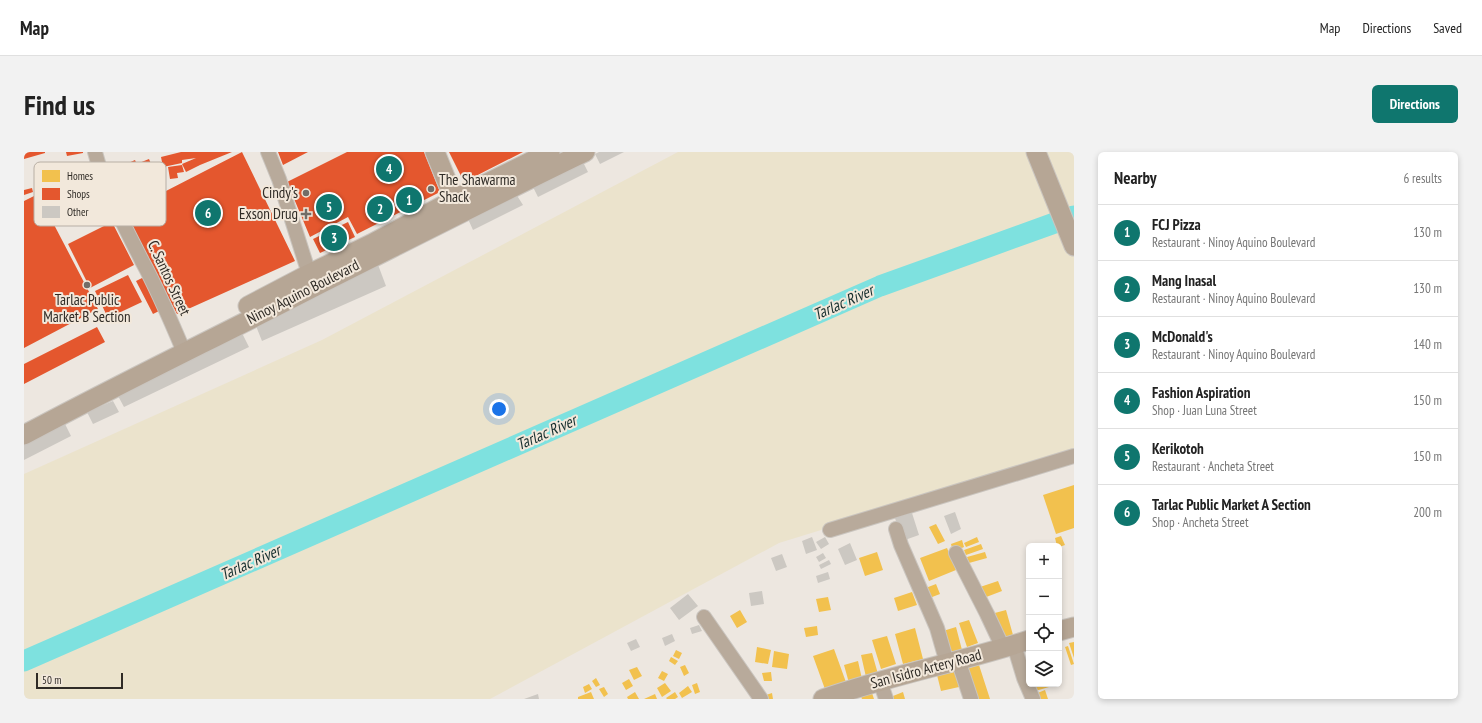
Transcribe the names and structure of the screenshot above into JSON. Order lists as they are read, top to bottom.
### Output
{
  "streets": {
    "main road": ["Ninoy Aquino Boulevard", "San Isidro Artery Road"],
    "street": ["C. Santos Street"]
  },
  "crossings": [
    ["C. Santos Street", "Ninoy Aquino Boulevard"]
  ],
  "water": ["Tarlac River"],
  "places": {
    "other": ["The Shawarma Shack", "Cindy's", "Tarlac Public Market B Section"],
    "health": ["Exson Drug"]
  },
  "legend": ["Homes", "Shops", "Other"],
  "scale_bar": "50 m",
  "page": {
    "header": "Map",
    "nav": ["Map", "Directions", "Saved"],
    "buttons": "Directions",
    "title": "Find us",
    "heading": ["Nearby", "6 results"],
    "pins": [
      "4",
      "1",
      "5",
      "2",
      "6",
      "3"
    ],
    "list": [
      {
        "mark": "1",
        "name": "FCJ Pizza",
        "note": "Restaurant · Ninoy Aquino Boulevard",
        "value": "130 m"
      },
      {
        "mark": "2",
        "name": "Mang Inasal",
        "note": "Restaurant · Ninoy Aquino Boulevard",
        "value": "130 m"
      },
      {
        "mark": "3",
        "name": "McDonald's",
        "note": "Restaurant · Ninoy Aquino Boulevard",
        "value": "140 m"
      },
      {
        "mark": "4",
        "name": "Fashion Aspiration",
        "note": "Shop · Juan Luna Street",
        "value": "150 m"
      },
      {
        "mark": "5",
        "name": "Kerikotoh",
        "note": "Restaurant · Ancheta Street",
        "value": "150 m"
      },
      {
        "mark": "6",
        "name": "Tarlac Public Market A Section",
        "note": "Shop · Ancheta Street",
        "value": "200 m"
      }
    ],
    "map_buttons": ["+", "−"],
    "scale": "50 m"
  }
}
